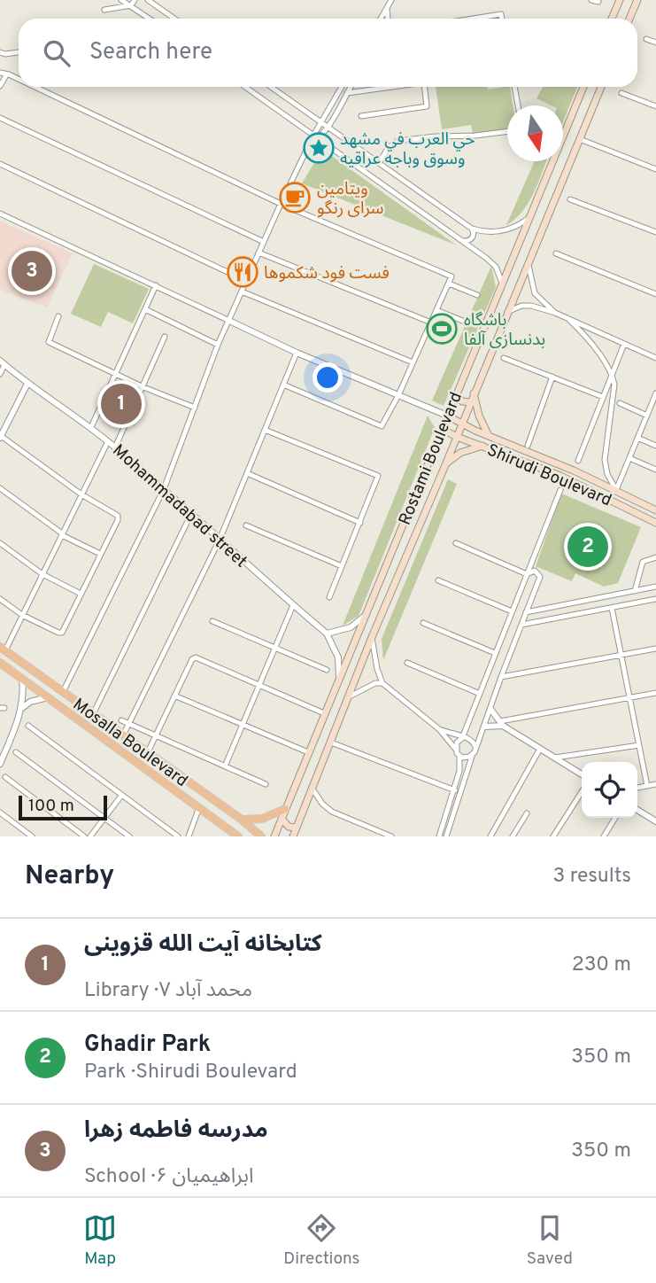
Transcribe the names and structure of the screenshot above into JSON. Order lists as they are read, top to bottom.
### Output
{
  "streets": {
    "main road": ["Rostami Boulevard", "Shirudi Boulevard", "Mosalla Boulevard"],
    "street": ["Mohammadabad street"]
  },
  "crossings": [
    ["Rostami Boulevard", "Shirudi Boulevard"]
  ],
  "places": {
    "place": ["حي العرب في مشهد وسوق وباجه عراقيه"],
    "cafe": ["ویتامین سرای رنگو"],
    "restaurant": ["فست فود شکموها"],
    "sports": ["باشگاه بدنسازی آلفا"]
  },
  "scale_bar": "100 m",
  "north": "bottom",
  "page": {
    "search": "Search here",
    "pins": ["3", "1", "2"],
    "scale": "100 m",
    "heading": ["Nearby", "3 results"],
    "list": [
      {
        "mark": "1",
        "name": "کتابخانه آیت الله قزوینی",
        "note": "Library · محمد آباد ۷",
        "value": "230 m"
      },
      {
        "mark": "2",
        "name": "Ghadir Park",
        "note": "Park · Shirudi Boulevard",
        "value": "350 m"
      },
      {
        "mark": "3",
        "name": "مدرسه فاطمه زهرا",
        "note": "School · ابراهیمیان ۶",
        "value": "350 m"
      }
    ],
    "nav": ["Map", "Directions", "Saved"]
  }
}
